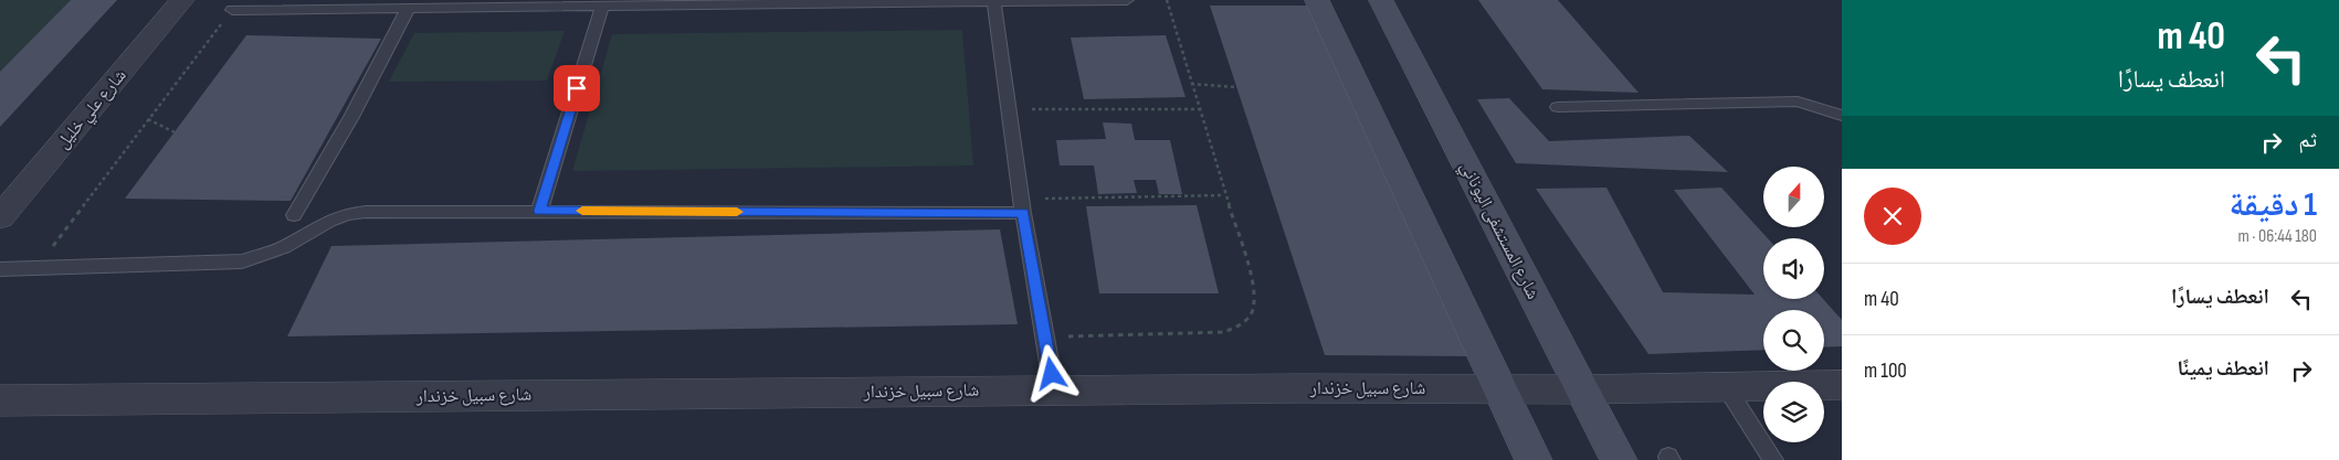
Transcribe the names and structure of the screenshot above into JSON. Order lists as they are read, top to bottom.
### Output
{
  "streets": {
    "street": ["شارع علي خليل", "شارع المستشفى اليوناني", "شارع سبيل خزندار"]
  },
  "crossings": [
    ["شارع المستشفى اليوناني", "شارع سبيل خزندار"]
  ],
  "north": "top",
  "page": {
    "turn": ["40 m", "انعطف يسارًا"],
    "then": "ثم",
    "heading": ["1 دقيقة", "180 m · 06:44"],
    "list": [
      {
        "name": "انعطف يسارًا",
        "value": "40 m"
      },
      {
        "name": "انعطف يمينًا",
        "value": "100 m"
      }
    ]
  }
}
